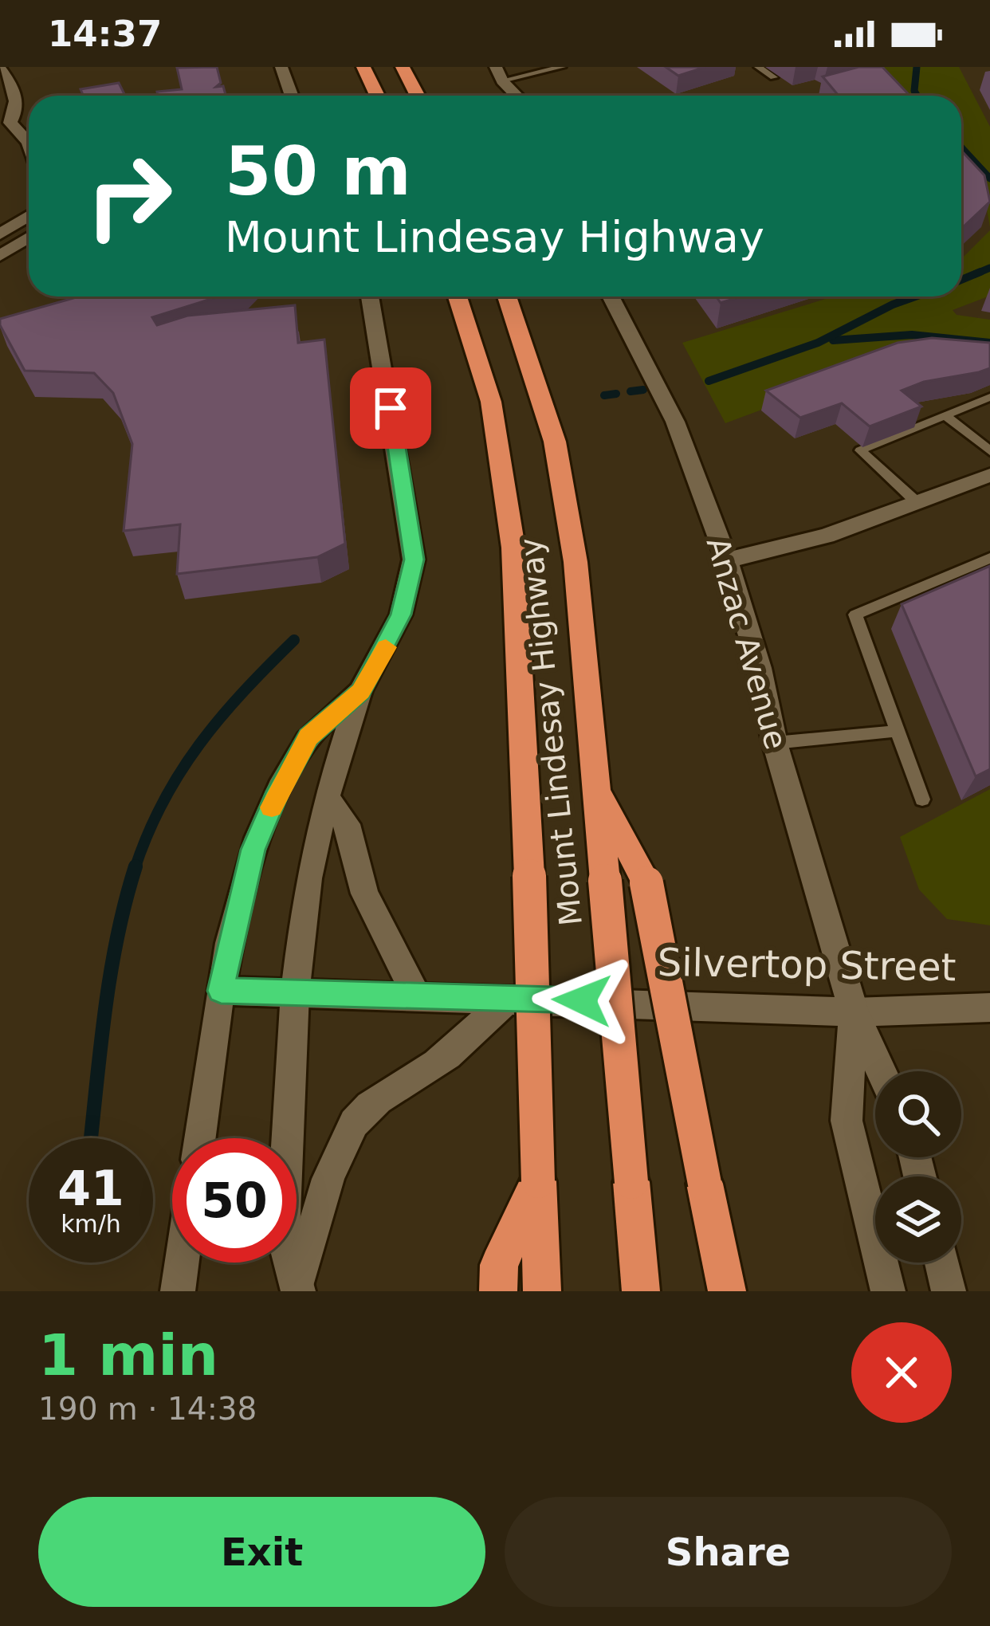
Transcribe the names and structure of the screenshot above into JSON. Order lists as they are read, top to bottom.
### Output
{
  "streets": {
    "highway": ["Mount Lindesay Highway"],
    "main road": ["Anzac Avenue", "Silvertop Street"]
  },
  "crossings": [
    ["Anzac Avenue", "Silvertop Street"]
  ],
  "page": {
    "status": "14:37",
    "turn": ["50 m", "Mount Lindesay Highway"],
    "speed": "41 km/h",
    "limit": "50",
    "heading": ["1 min", "190 m · 14:38"],
    "buttons": ["Exit", "Share"]
  }
}
